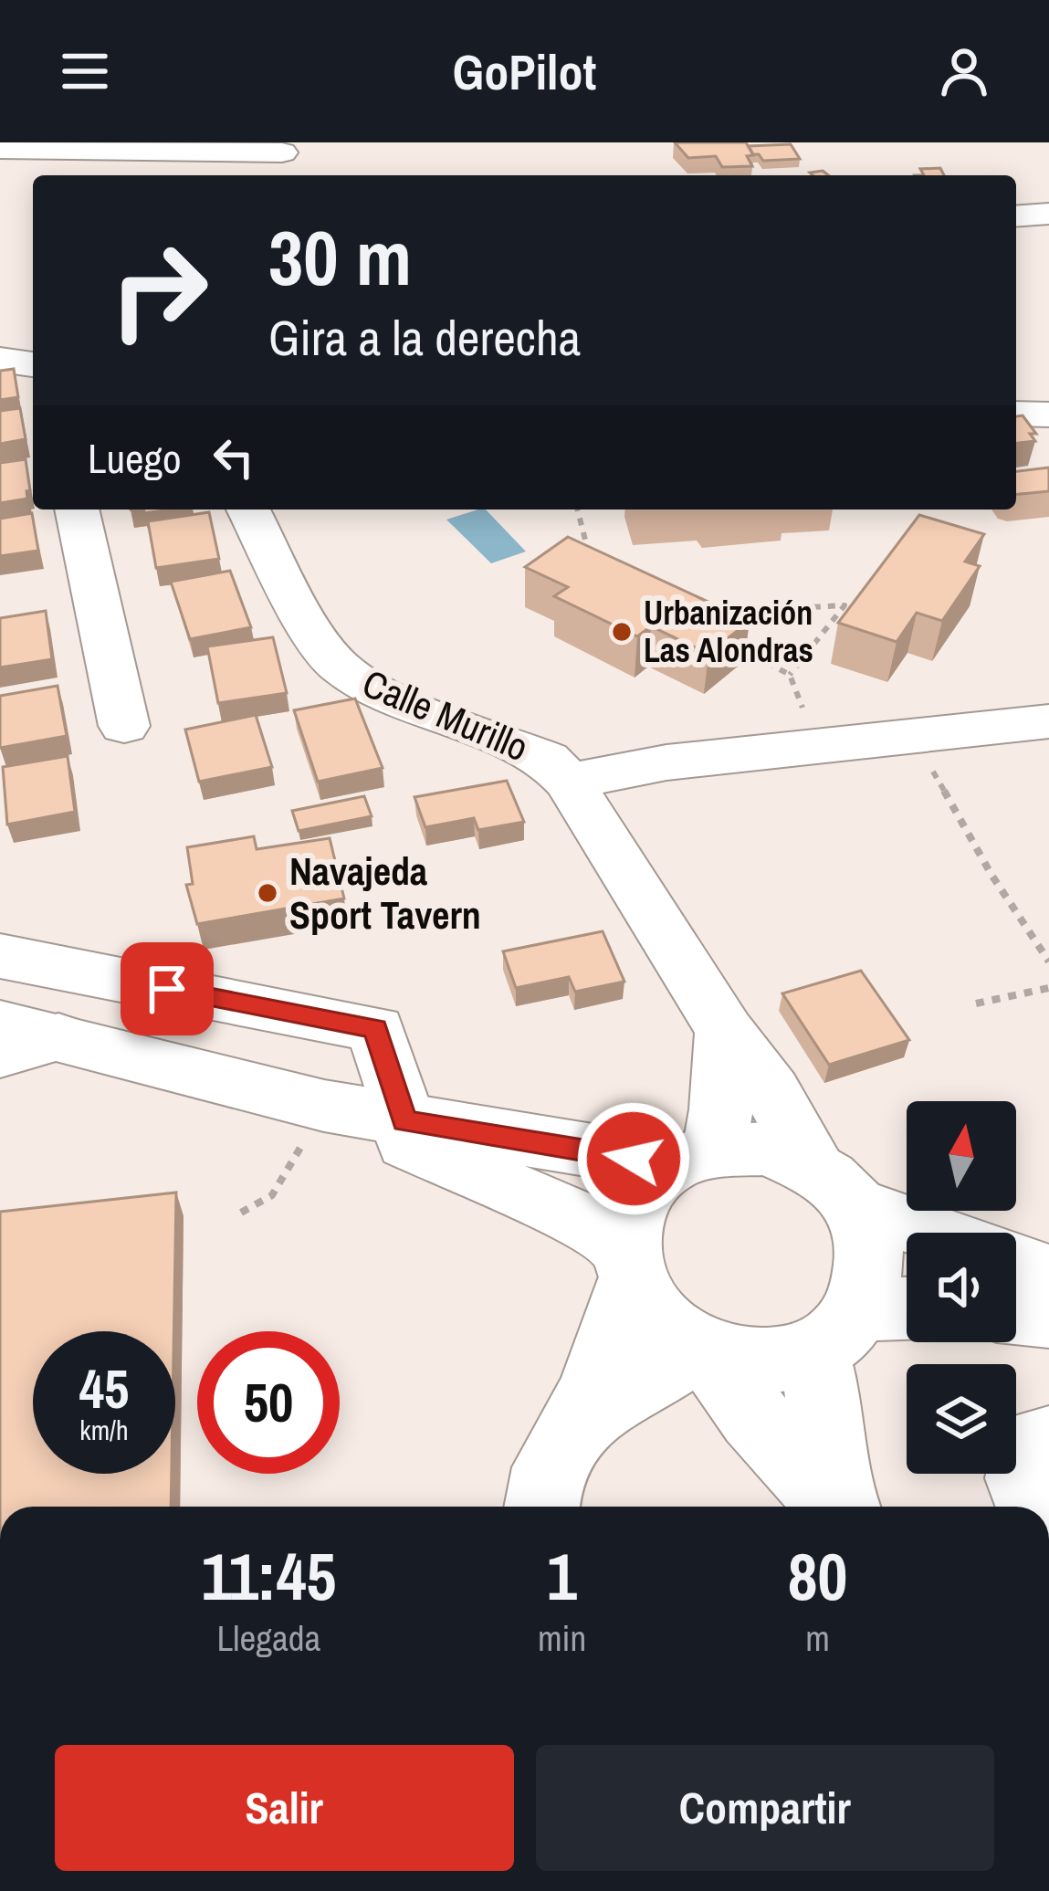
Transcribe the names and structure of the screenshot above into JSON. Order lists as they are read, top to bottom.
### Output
{
  "streets": {
    "street": ["Calle Murillo"]
  },
  "places": ["Urbanización Las Alondras", "Navajeda Sport Tavern"],
  "north": "top",
  "page": {
    "header": "GoPilot",
    "turn": ["30 m", "Gira a la derecha"],
    "then": "Luego",
    "speed": "45 km/h",
    "limit": "50",
    "eta": [
      "11:45",
      "Llegada",
      "1",
      "min",
      "80",
      "m"
    ],
    "buttons": ["Salir", "Compartir"]
  }
}
